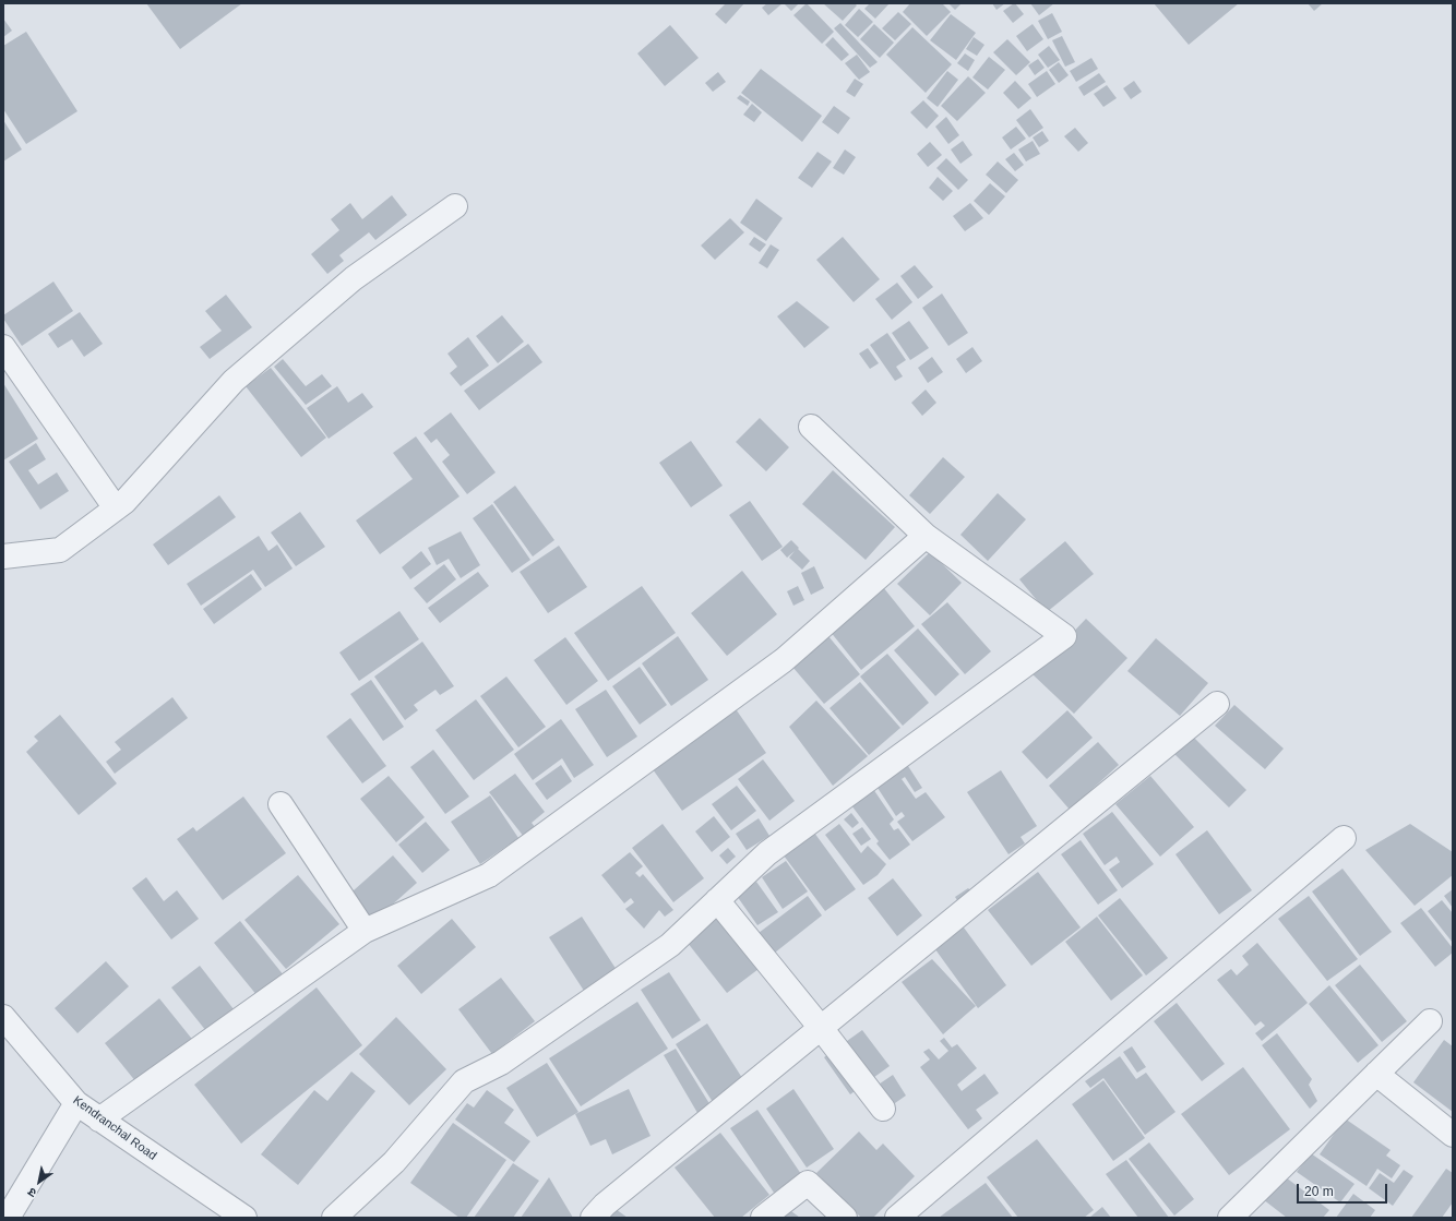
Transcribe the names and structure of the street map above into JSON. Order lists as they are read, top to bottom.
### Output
{
  "streets": {
    "street": ["Kendranchal Road"]
  },
  "scale_bar": "20 m",
  "north": "bottom left"
}
